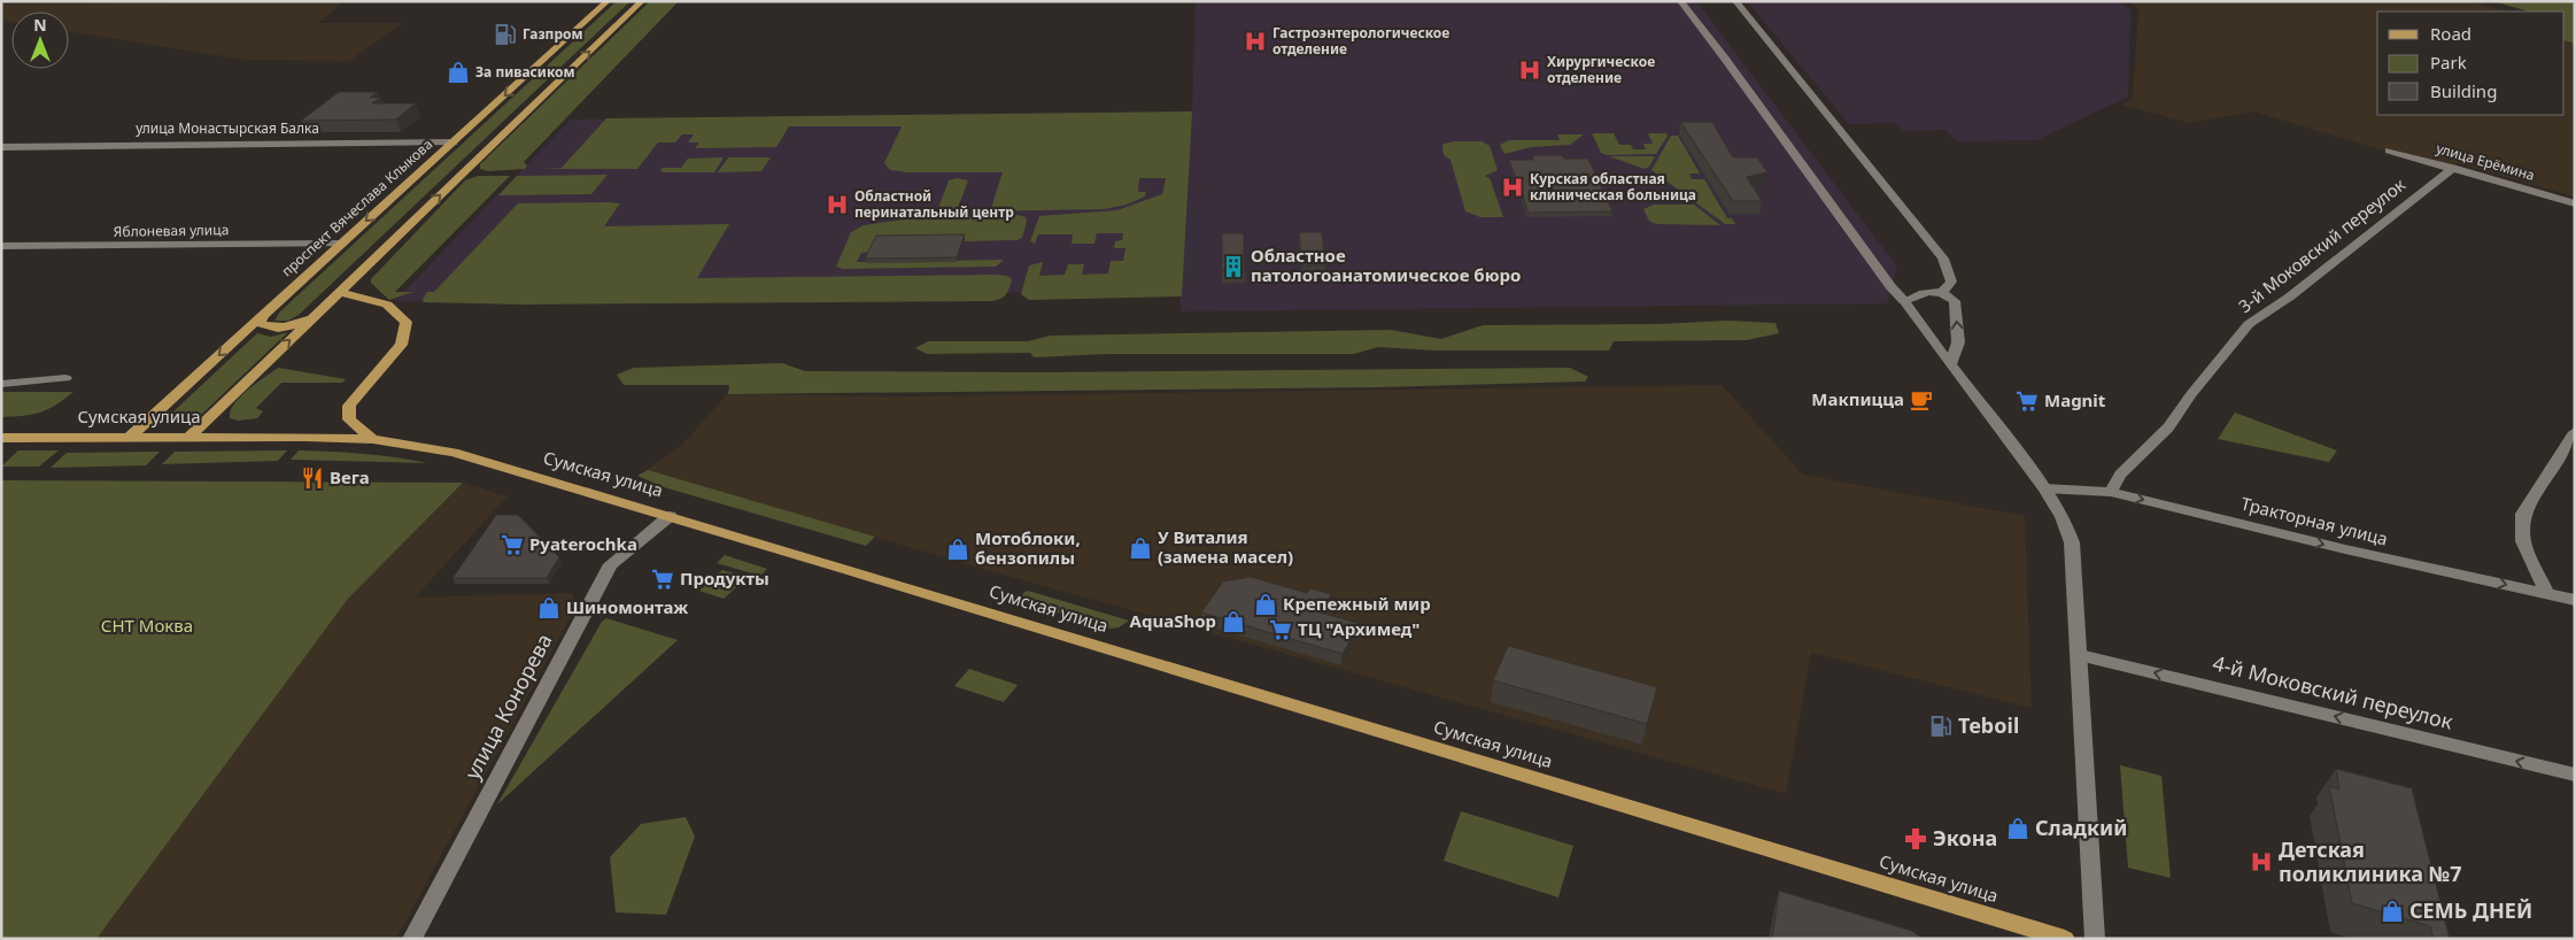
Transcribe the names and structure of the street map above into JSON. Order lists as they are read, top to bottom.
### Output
{
  "streets": {
    "main road": ["проспект Вячеслава Клыкова", "Сумская улица"],
    "street": [
      "улица Монастырская Балка",
      "улица Ерёмина",
      "Яблоневая улица",
      "3-й Моковский переулок",
      "Тракторная улица",
      "4-й Моковский переулок",
      "улица Конорева"
    ]
  },
  "crossings": [
    ["улица Монастырская Балка", "проспект Вячеслава Клыкова"],
    ["улица Ерёмина", "3-й Моковский переулок"],
    ["проспект Вячеслава Клыкова", "Яблоневая улица"],
    ["проспект Вячеслава Клыкова", "Сумская улица"],
    ["3-й Моковский переулок", "Тракторная улица"],
    ["Сумская улица", "улица Конорева"]
  ],
  "one_way": ["Тракторная улица", "4-й Моковский переулок"],
  "parks": ["СНТ Моква"],
  "places": {
    "fuel station": ["Газпром", "Teboil"],
    "hospital": [
      "Гастроэнтерологическое отделение",
      "Хирургическое отделение",
      "Курская областная клиническая больница",
      "Областной перинатальный центр",
      "Детская поликлиника №7"
    ],
    "shop": [
      "За пивасиком",
      "У Виталия (замена масел)",
      "Мотоблоки, бензопилы",
      "Крепежный мир",
      "Шиномонтаж",
      "AquaShop",
      "Сладкий",
      "СЕМЬ ДНЕЙ"
    ],
    "building": ["Областное патологоанатомическое бюро"],
    "cafe": ["Макпицца"],
    "supermarket": [
      "Magnit",
      "Pyaterochka",
      "Продукты",
      "ТЦ \"Архимед\""
    ],
    "restaurant": ["Вега"],
    "pharmacy": ["Экона"]
  },
  "legend": ["Road", "Park", "Building"],
  "north": "top"
}
